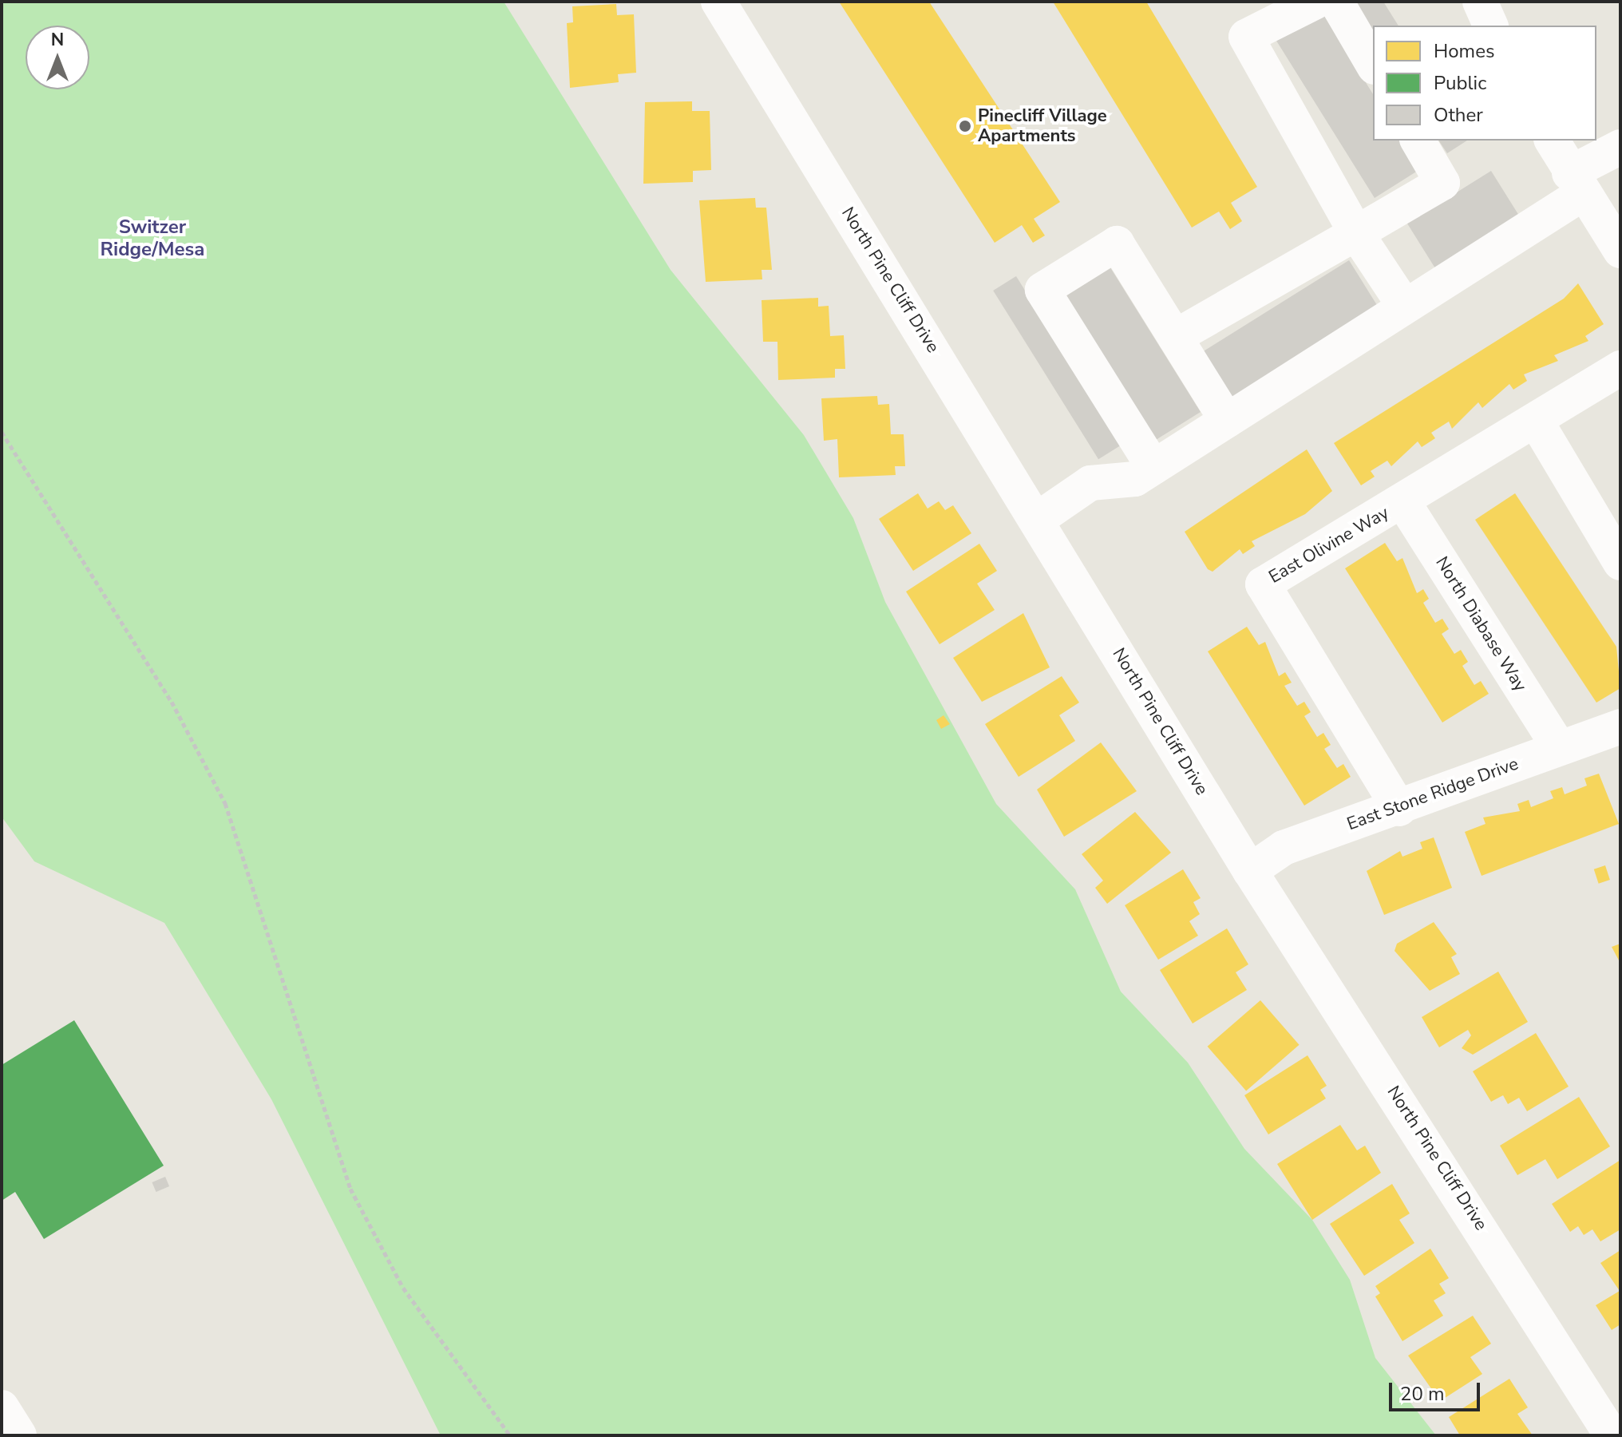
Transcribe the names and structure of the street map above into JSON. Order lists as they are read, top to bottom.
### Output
{
  "streets": {
    "street": [
      "North Pine Cliff Drive",
      "East Olivine Way",
      "North Diabase Way",
      "East Stone Ridge Drive"
    ]
  },
  "crossings": [
    ["North Pine Cliff Drive", "East Stone Ridge Drive"],
    ["East Olivine Way", "North Diabase Way"],
    ["East Olivine Way", "East Stone Ridge Drive"],
    ["North Diabase Way", "East Stone Ridge Drive"]
  ],
  "districts": ["Switzer Ridge/Mesa"],
  "places": ["Pinecliff Village Apartments"],
  "legend": ["Homes", "Public", "Other"],
  "scale_bar": "20 m",
  "north": "top"
}
